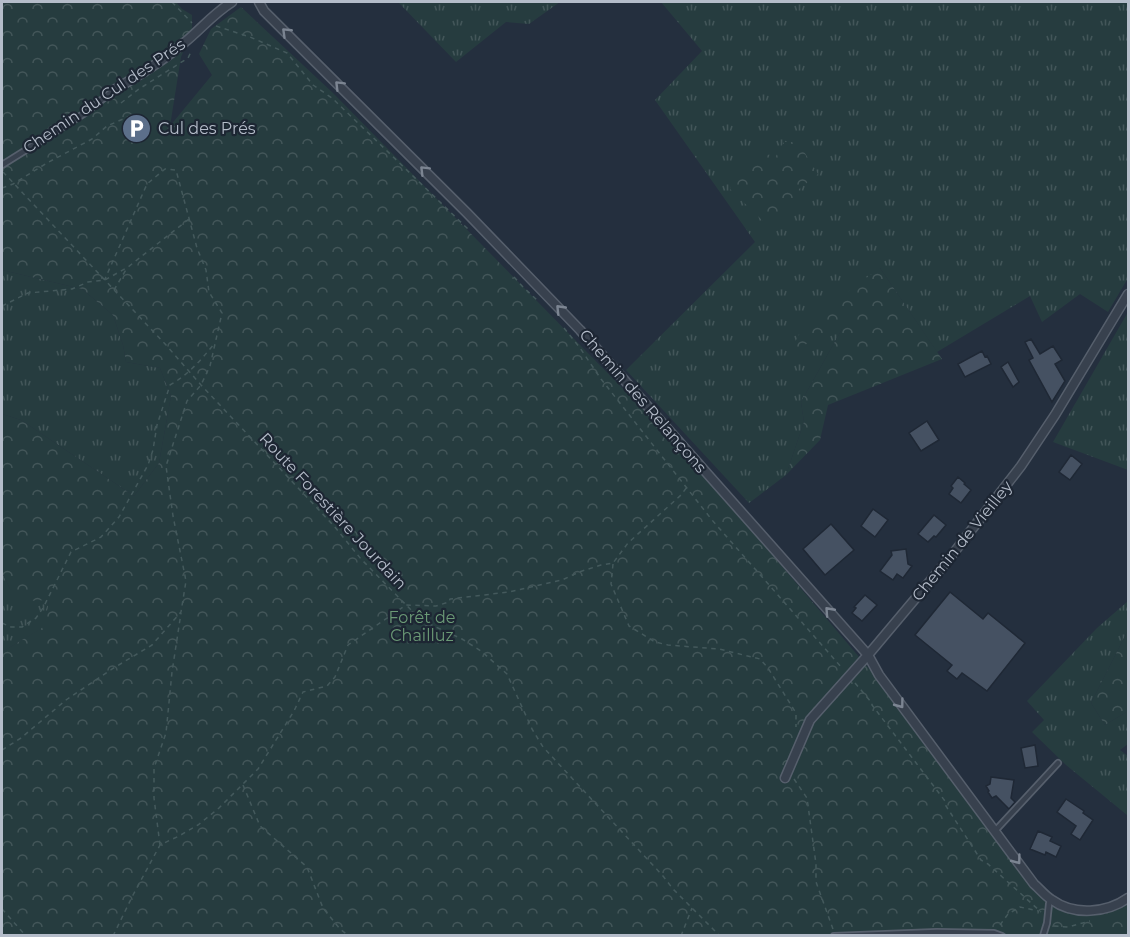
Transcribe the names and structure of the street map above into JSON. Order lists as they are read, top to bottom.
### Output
{
  "streets": {
    "street": ["Chemin du Cul des Prés", "Chemin des Relançons", "Chemin de Vieilley"],
    "path": ["Route Forestière Jourdain"]
  },
  "crossings": [
    ["Chemin des Relançons", "Chemin de Vieilley"]
  ],
  "parks": ["Forêt de Chailluz"],
  "places": {
    "parking": ["Cul des Prés"]
  }
}
